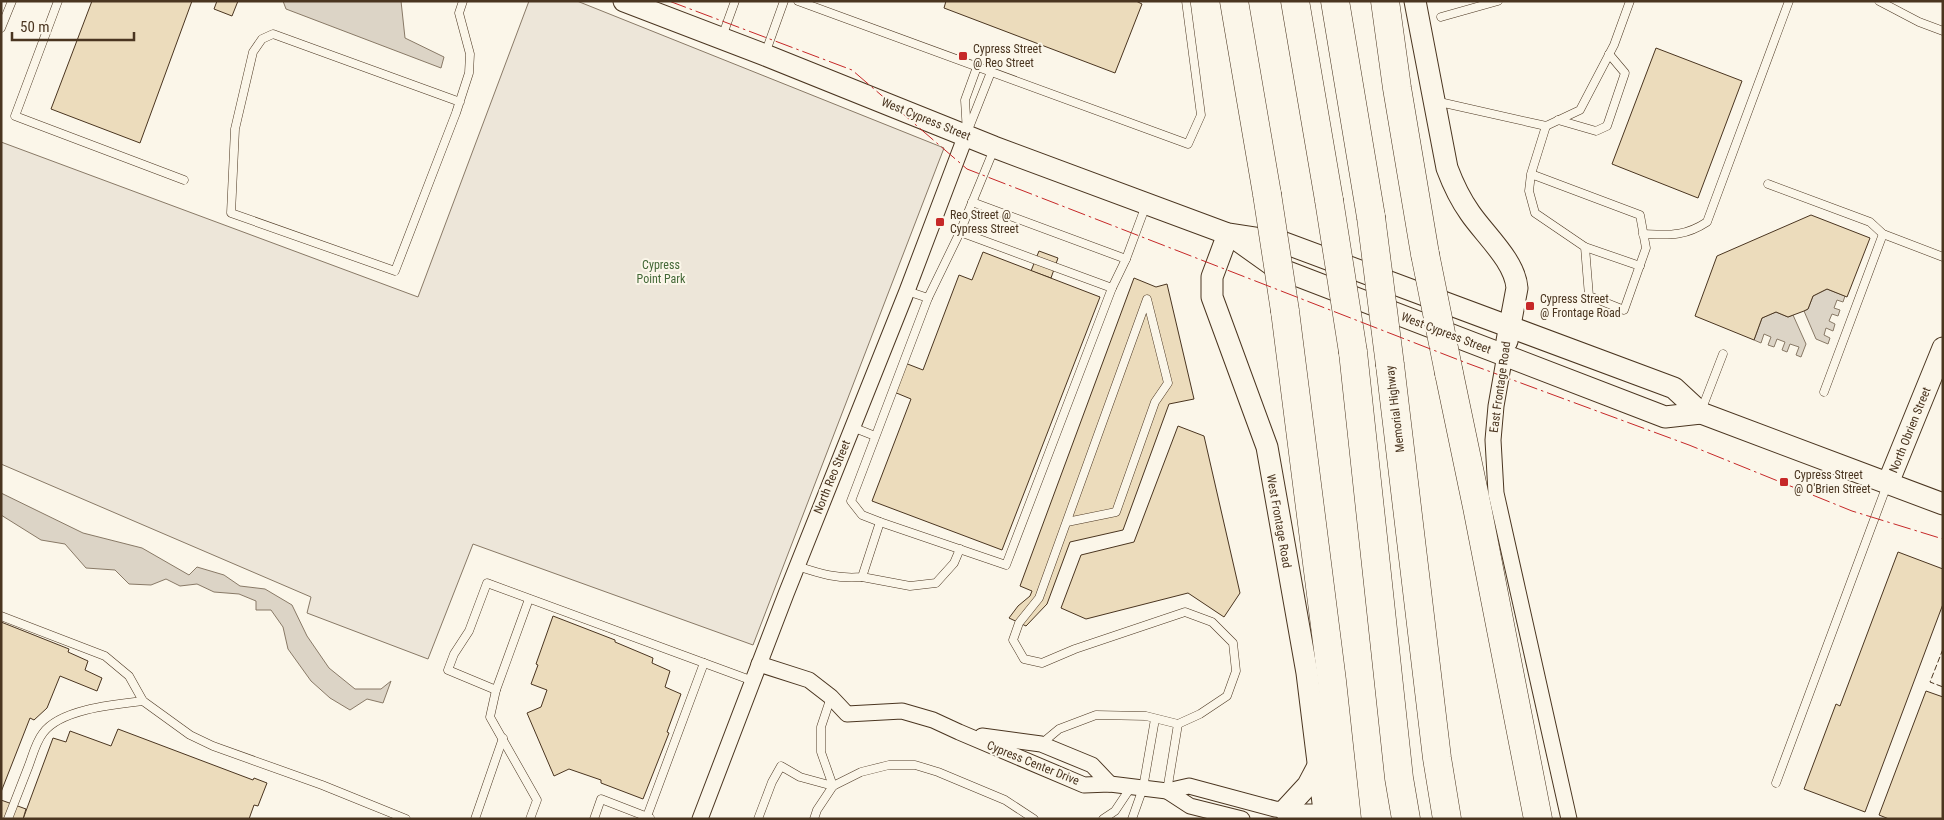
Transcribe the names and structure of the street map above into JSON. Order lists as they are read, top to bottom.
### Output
{
  "streets": {
    "highway": ["Memorial Highway"],
    "street": [
      "West Cypress Street",
      "East Frontage Road",
      "North Obrien Street",
      "North Reo Street",
      "West Frontage Road",
      "Cypress Center Drive"
    ]
  },
  "crossings": [
    ["West Cypress Street", "East Frontage Road"],
    ["West Cypress Street", "North Obrien Street"],
    ["West Cypress Street", "North Reo Street"],
    ["West Cypress Street", "West Frontage Road"],
    ["North Reo Street", "Cypress Center Drive"],
    ["West Frontage Road", "Cypress Center Drive"]
  ],
  "parks": ["Cypress Point Park"],
  "places": {
    "transit": [
      "Cypress Street @ Reo Street",
      "Reo Street @ Cypress Street",
      "Cypress Street @ Frontage Road",
      "Cypress Street @ O'Brien Street"
    ]
  },
  "scale_bar": "50 m"
}
